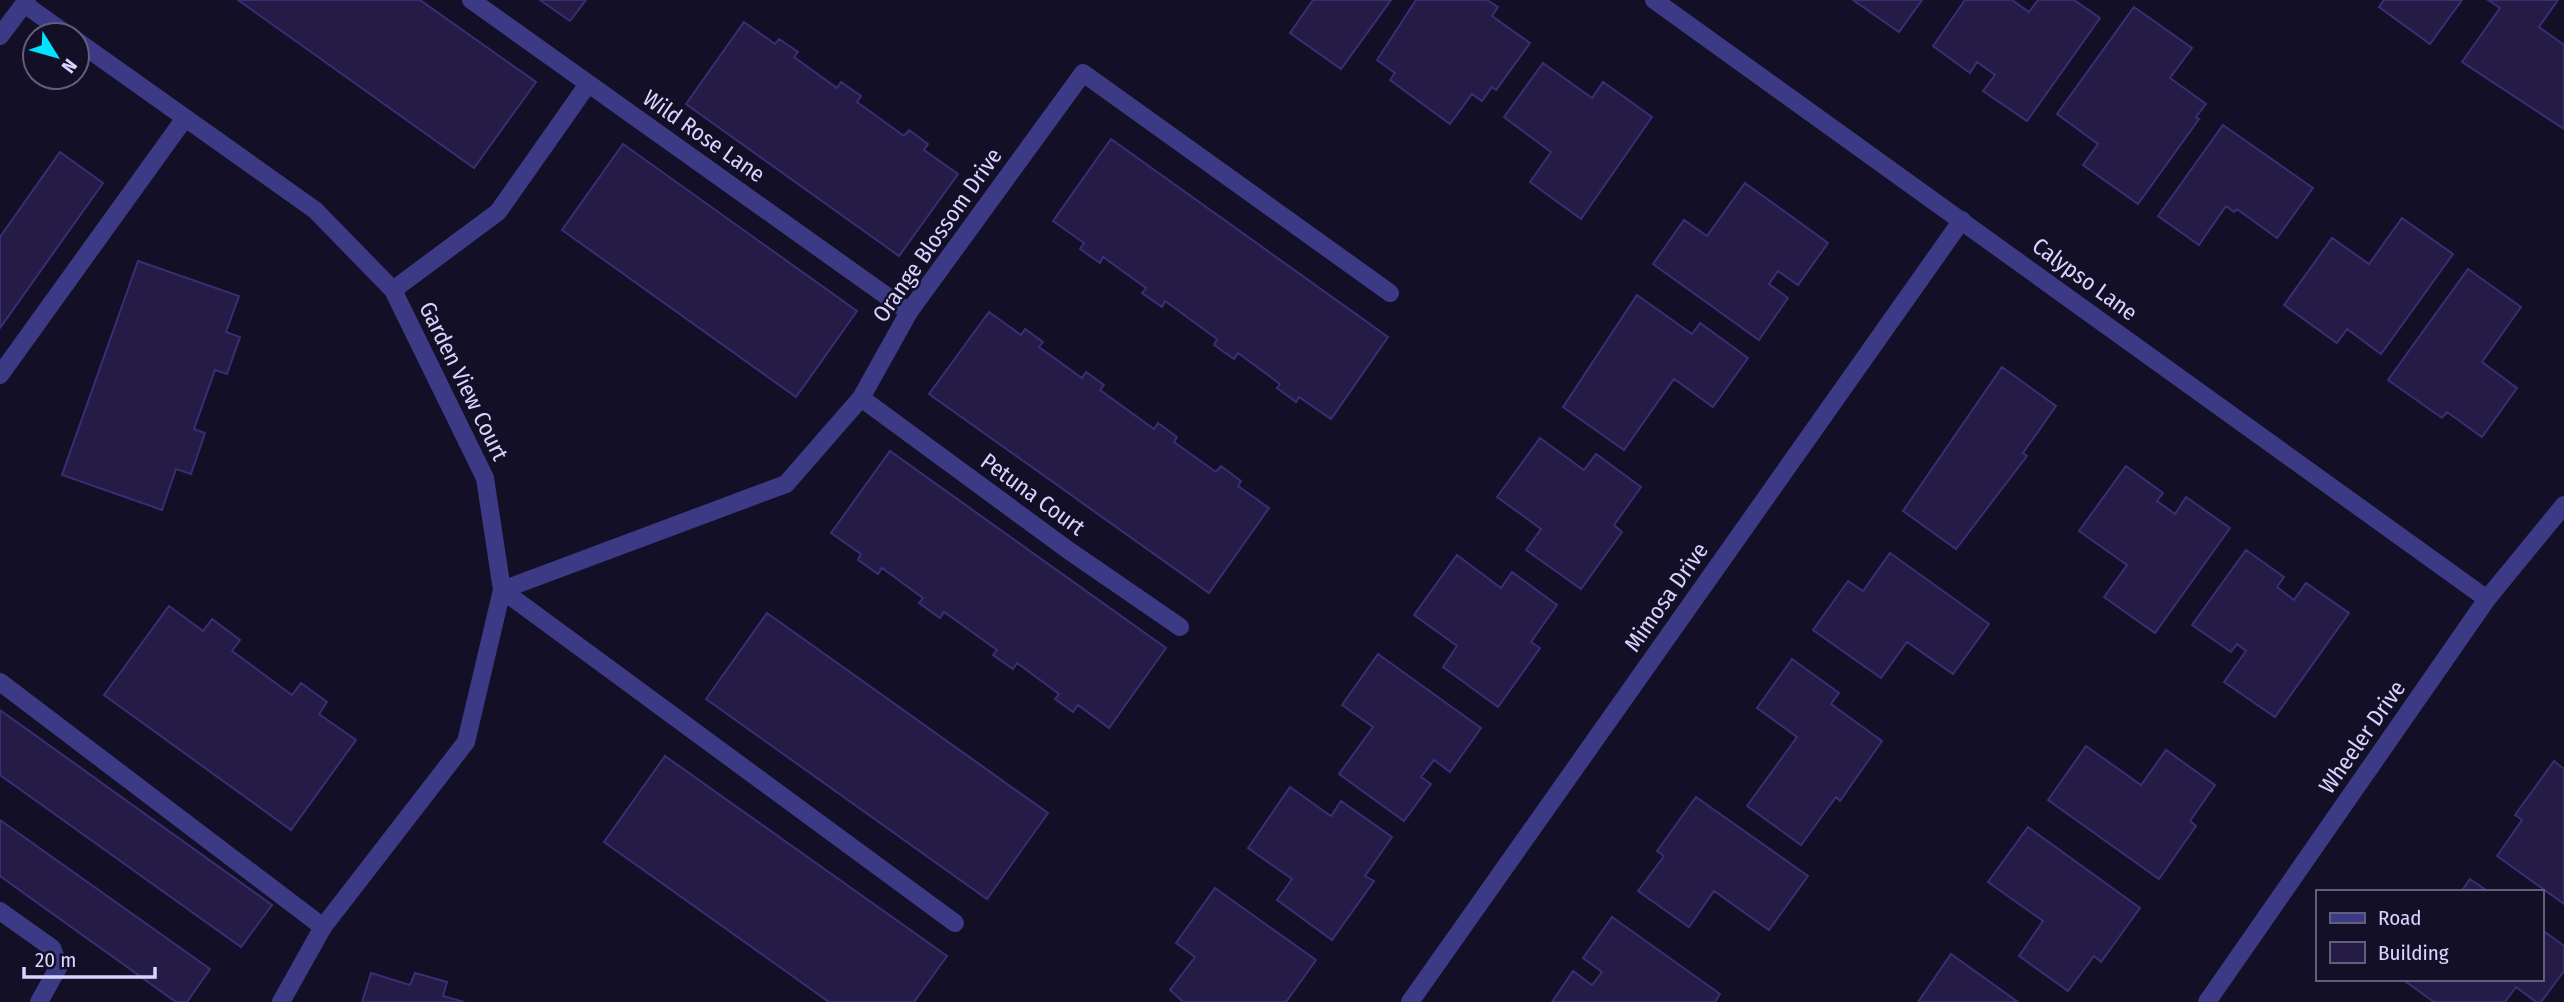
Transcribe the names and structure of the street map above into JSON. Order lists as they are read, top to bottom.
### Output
{
  "streets": {
    "street": [
      "Wild Rose Lane",
      "Orange Blossom Drive",
      "Calypso Lane",
      "Garden View Court",
      "Petuna Court",
      "Mimosa Drive",
      "Wheeler Drive"
    ]
  },
  "crossings": [
    ["Wild Rose Lane", "Orange Blossom Drive"],
    ["Orange Blossom Drive", "Garden View Court"],
    ["Orange Blossom Drive", "Petuna Court"],
    ["Calypso Lane", "Mimosa Drive"],
    ["Calypso Lane", "Wheeler Drive"]
  ],
  "legend": ["Road", "Building"],
  "scale_bar": "20 m",
  "north": "bottom right"
}
